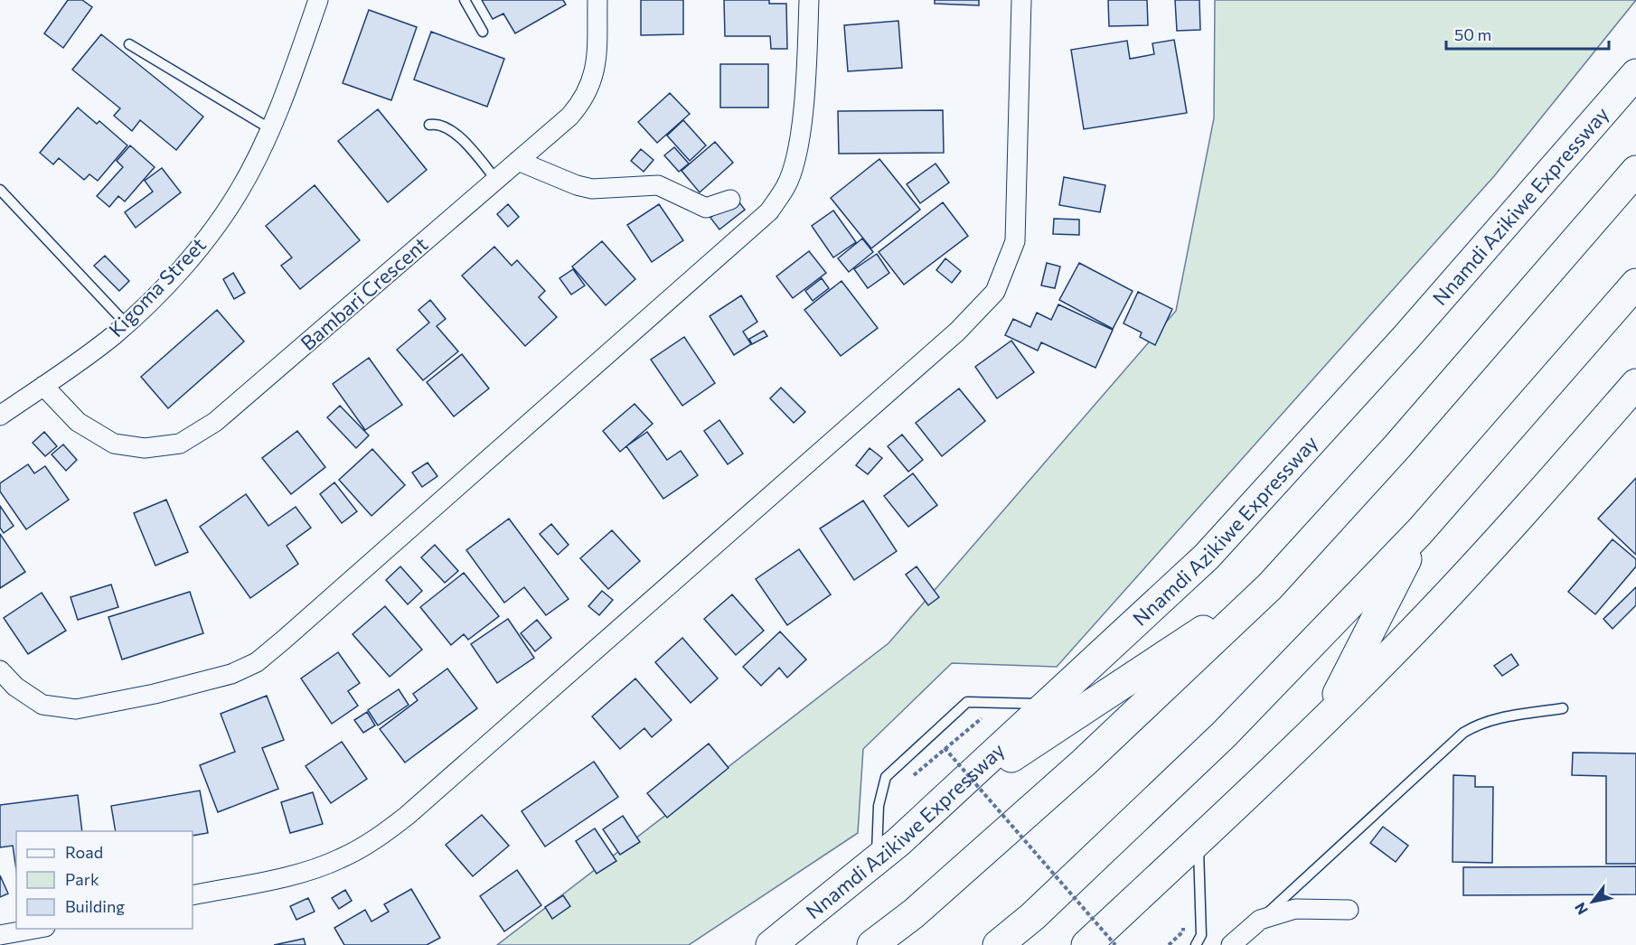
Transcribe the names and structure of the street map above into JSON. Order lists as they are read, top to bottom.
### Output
{
  "streets": {
    "highway": ["Nnamdi Azikiwe Expressway"],
    "street": ["Kigoma Street", "Bambari Crescent"]
  },
  "crossings": [
    ["Kigoma Street", "Bambari Crescent"]
  ],
  "legend": ["Road", "Park", "Building"],
  "scale_bar": "50 m",
  "north": "bottom left"
}
